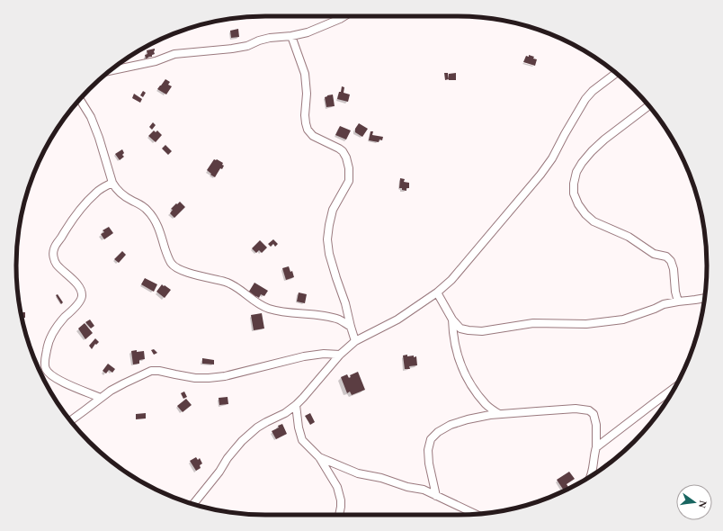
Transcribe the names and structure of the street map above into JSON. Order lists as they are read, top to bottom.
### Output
{
  "north": "right"
}
